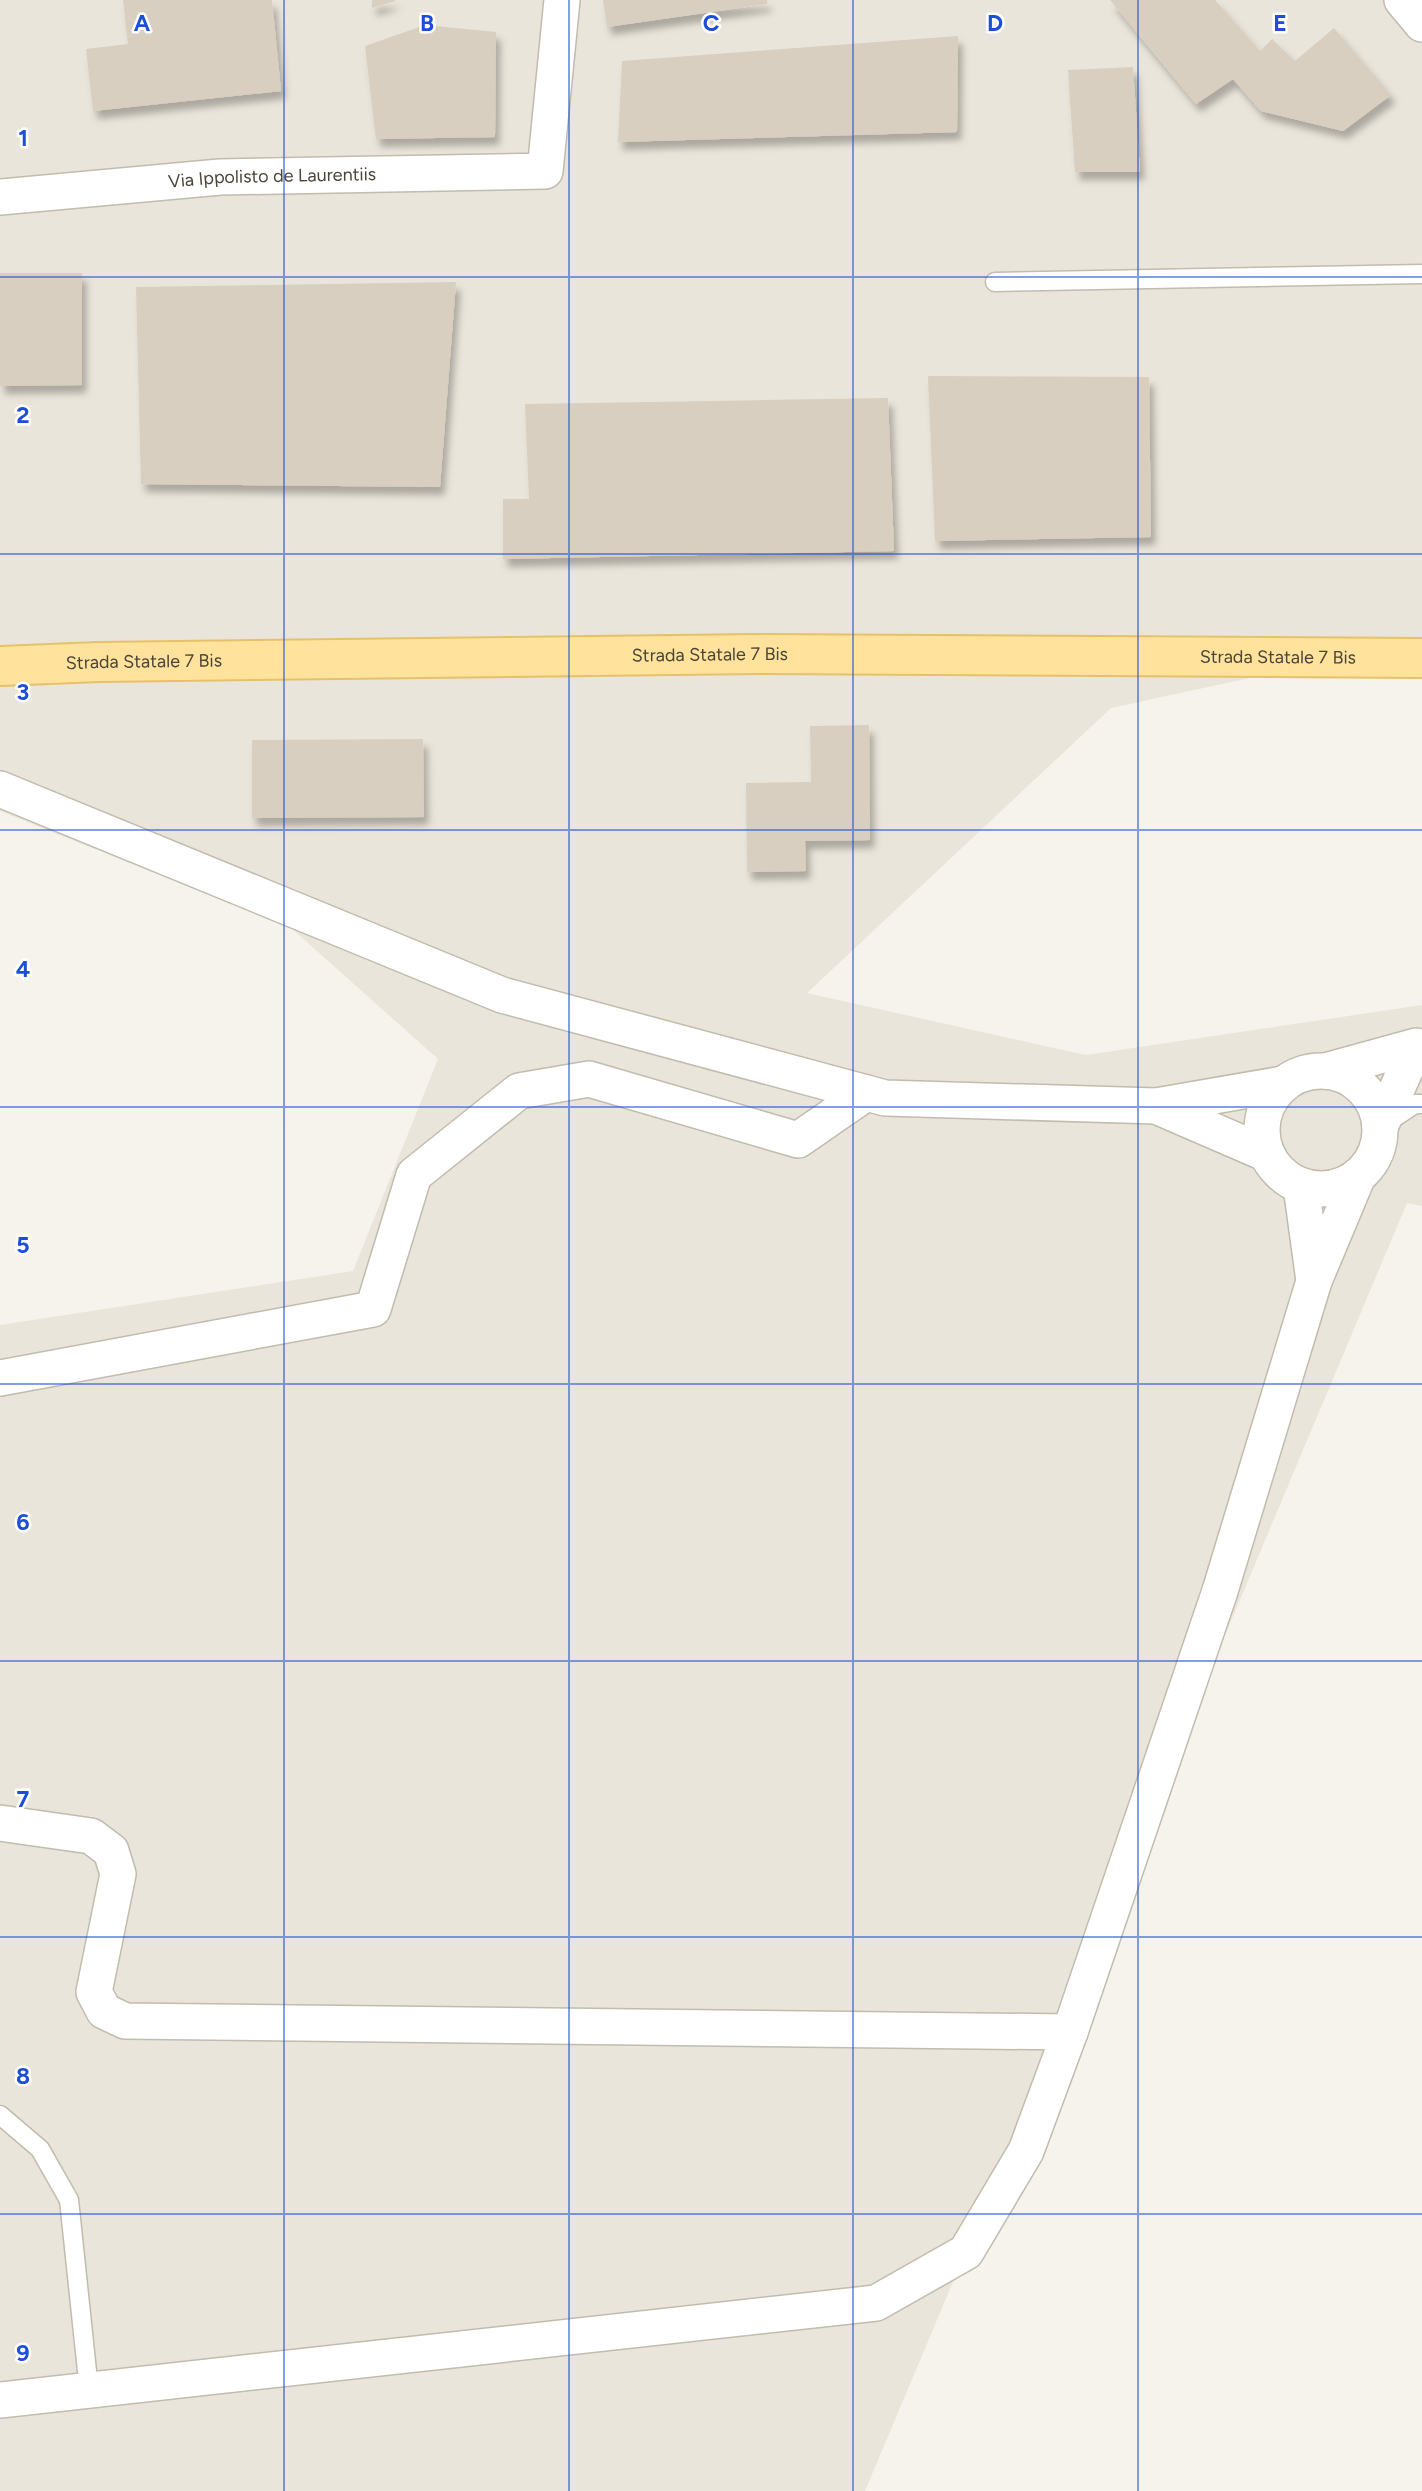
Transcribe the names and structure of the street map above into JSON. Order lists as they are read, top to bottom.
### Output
{
  "streets": {
    "main road": ["Strada Statale 7 Bis"],
    "street": ["Via Ippolisto de Laurentiis"]
  },
  "grid": {
    "columns": [
      "A",
      "B",
      "C",
      "D",
      "E"
    ],
    "rows": [
      "1",
      "2",
      "3",
      "4",
      "5",
      "6",
      "7",
      "8",
      "9"
    ]
  }
}
